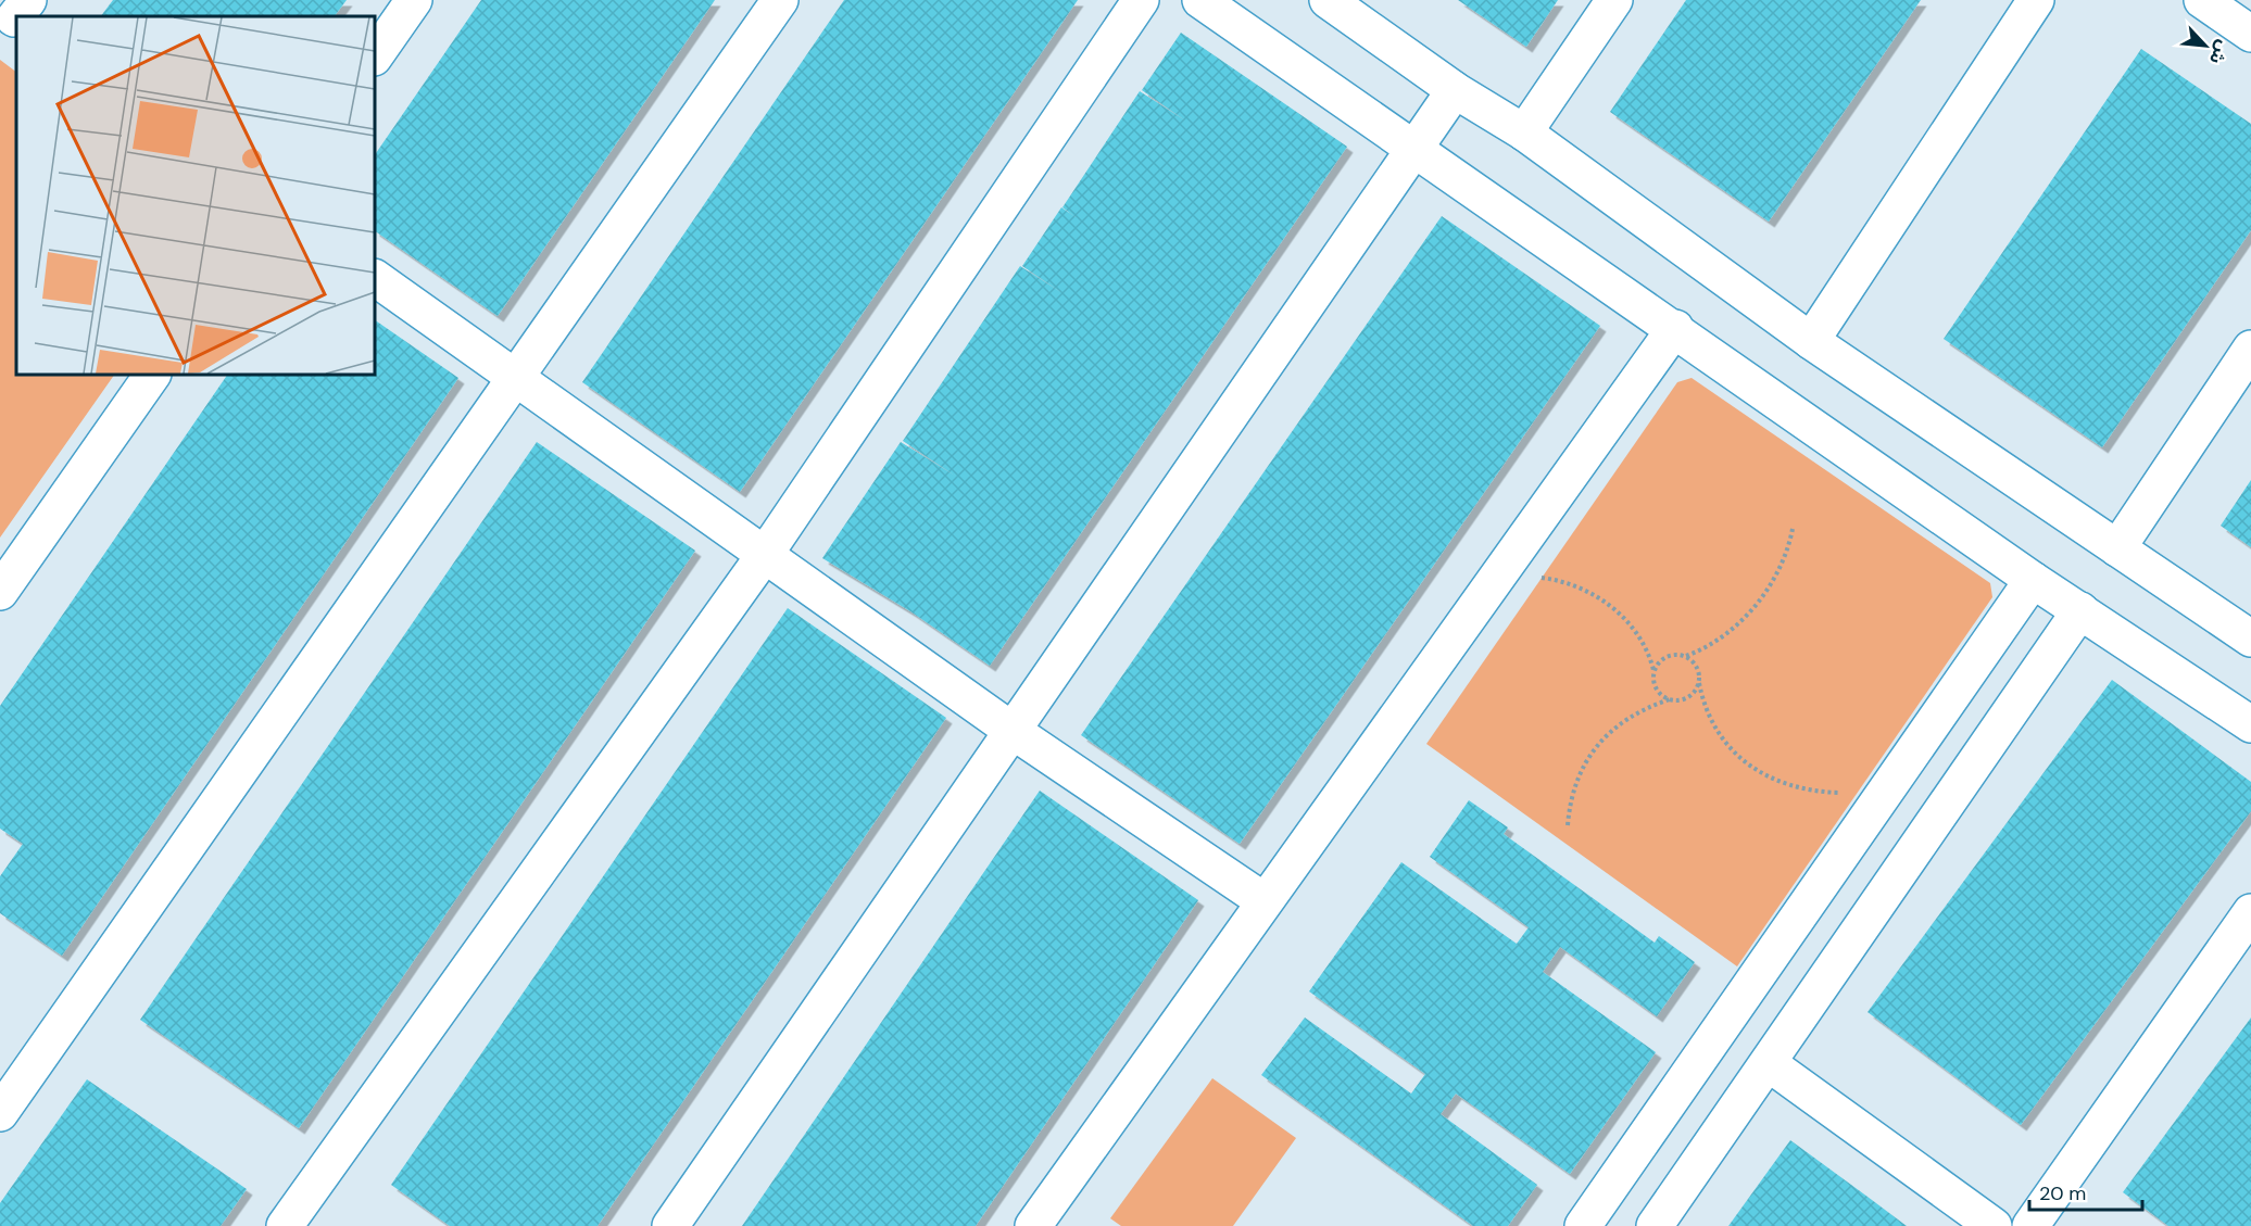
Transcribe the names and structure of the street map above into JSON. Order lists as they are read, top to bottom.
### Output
{
  "scale_bar": "20 m",
  "north": "bottom right"
}
